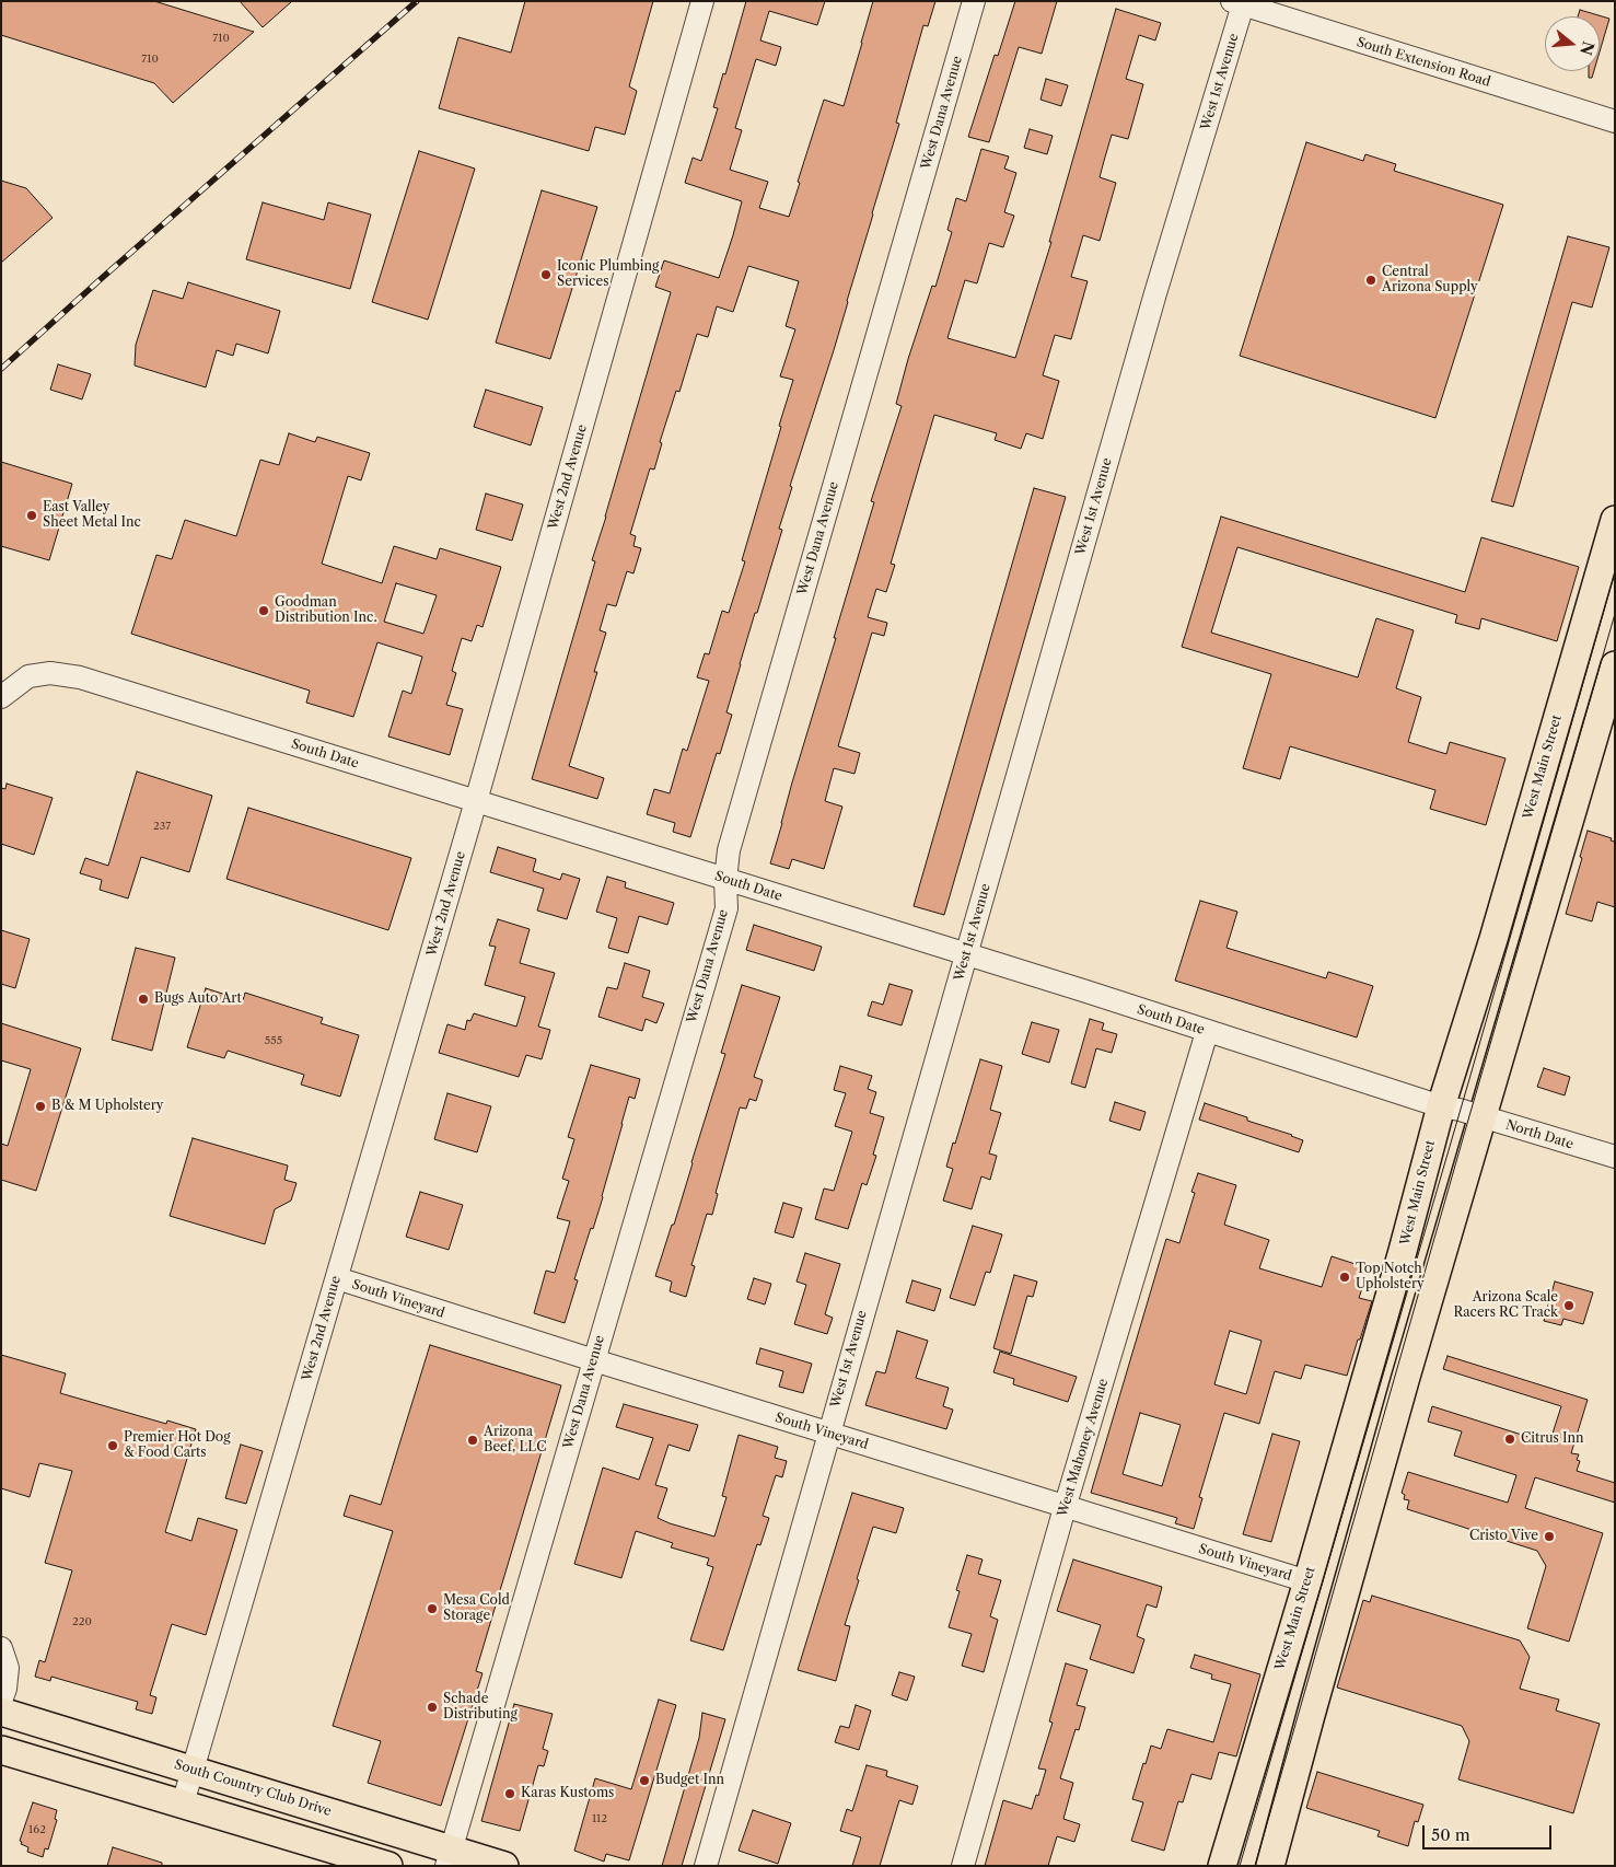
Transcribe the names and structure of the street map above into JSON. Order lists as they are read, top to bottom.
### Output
{
  "streets": {
    "main road": ["West Main Street", "South Country Club Drive"],
    "street": [
      "South Extension Road",
      "West 1st Avenue",
      "West Dana Avenue",
      "West 2nd Avenue",
      "South Date",
      "North Date",
      "South Vineyard",
      "West Mahoney Avenue"
    ]
  },
  "crossings": [
    ["South Extension Road", "West 1st Avenue"],
    ["West 1st Avenue", "South Date"],
    ["West 1st Avenue", "South Vineyard"],
    ["West Dana Avenue", "South Date"],
    ["West Dana Avenue", "South Vineyard"],
    ["West Dana Avenue", "South Country Club Drive"],
    ["West 2nd Avenue", "South Date"],
    ["West 2nd Avenue", "South Vineyard"],
    ["West 2nd Avenue", "South Country Club Drive"],
    ["South Date", "West Main Street"],
    ["South Date", "North Date"],
    ["South Date", "West Mahoney Avenue"],
    ["West Main Street", "North Date"],
    ["West Main Street", "South Vineyard"],
    ["South Vineyard", "West Mahoney Avenue"]
  ],
  "places": [
    "Iconic Plumbing Services",
    "Central Arizona Supply",
    "East Valley Sheet Metal Inc",
    "Goodman Distribution Inc.",
    "Bugs Auto Art",
    "B & M Upholstery",
    "Top Notch Upholstery",
    "Arizona Scale Racers RC Track",
    "Citrus Inn",
    "Arizona Beef, LLC",
    "Premier Hot Dog & Food Carts",
    "Cristo Vive",
    "Mesa Cold Storage",
    "Schade Distributing",
    "Budget Inn",
    "Karas Kustoms"
  ],
  "house_numbers": [
    "710",
    "710",
    "237",
    "555",
    "220",
    "112",
    "162"
  ],
  "scale_bar": "50 m",
  "north": "right"
}
